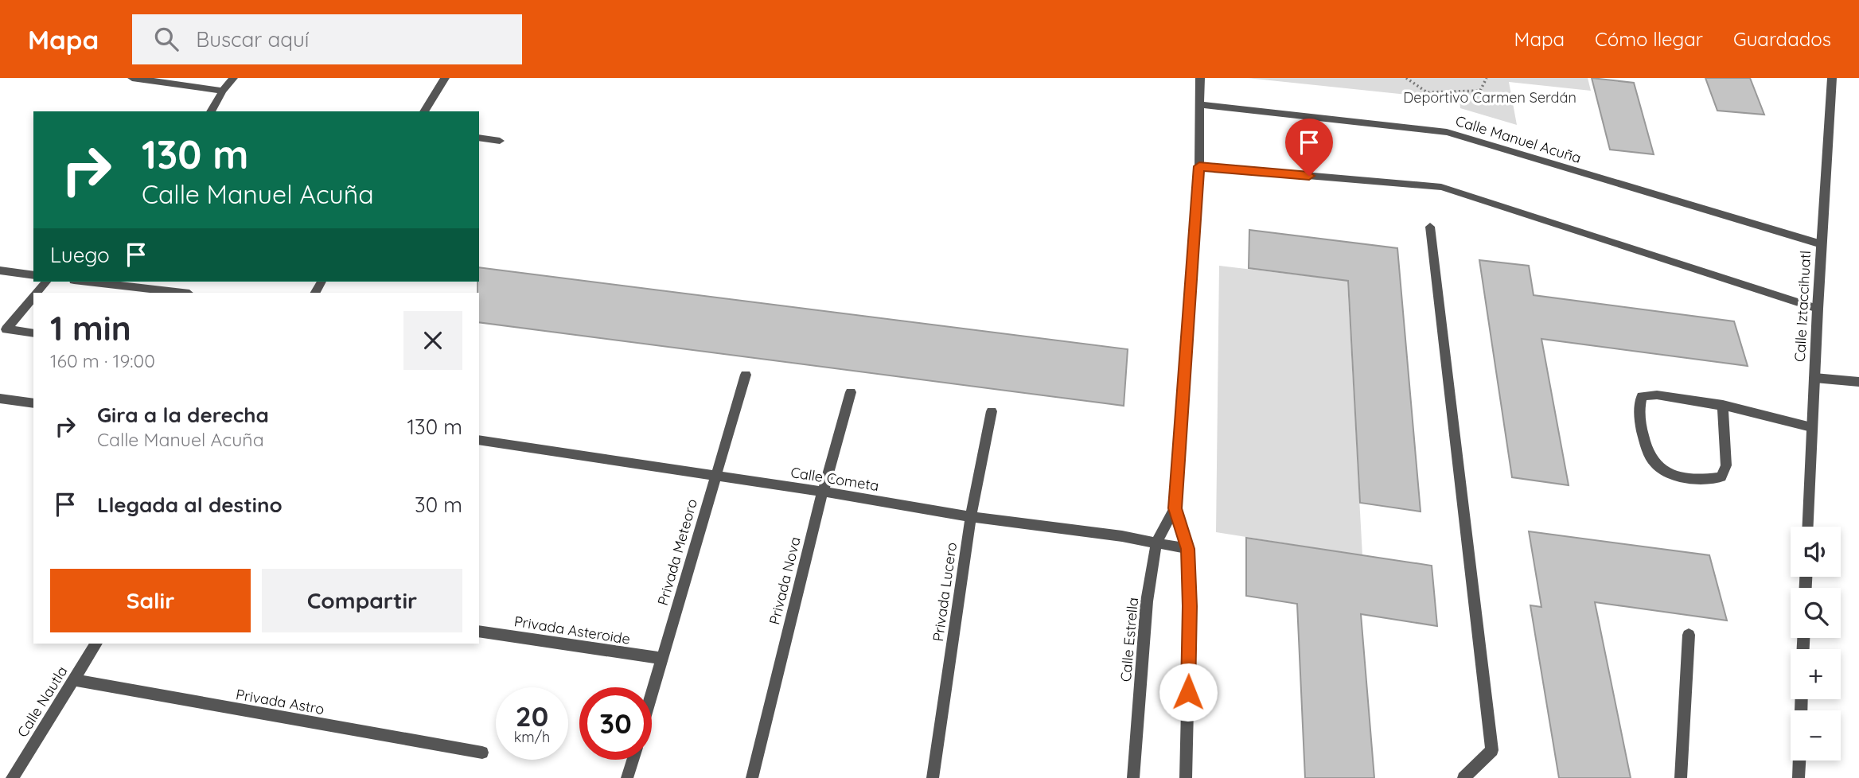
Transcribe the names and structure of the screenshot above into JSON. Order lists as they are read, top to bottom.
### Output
{
  "streets": {
    "street": [
      "Calle Manuel Acuña",
      "Calle Iztaccihuatl",
      "Calle Cometa",
      "Privada Meteoro",
      "Privada Nova",
      "Privada Lucero",
      "Privada Asteroide",
      "Calle Estrella",
      "Calle Nautla",
      "Privada Astro"
    ]
  },
  "crossings": [
    ["Calle Manuel Acuña", "Calle Iztaccihuatl"],
    ["Calle Manuel Acuña", "Calle Estrella"],
    ["Calle Cometa", "Privada Meteoro"],
    ["Calle Cometa", "Privada Nova"],
    ["Calle Cometa", "Privada Lucero"],
    ["Calle Cometa", "Calle Estrella"],
    ["Privada Meteoro", "Privada Asteroide"],
    ["Calle Nautla", "Privada Astro"]
  ],
  "parks": ["Deportivo Carmen Serdán"],
  "page": {
    "header": "Mapa",
    "search": "Buscar aquí",
    "nav": ["Mapa", "Cómo llegar", "Guardados"],
    "turn": ["130 m", "Calle Manuel Acuña"],
    "then": "Luego",
    "heading": ["1 min", "160 m · 19:00"],
    "list": [
      {
        "name": "Gira a la derecha",
        "note": "Calle Manuel Acuña",
        "value": "130 m"
      },
      {
        "name": "Llegada al destino",
        "value": "30 m"
      }
    ],
    "map_buttons": ["+", "−"],
    "buttons": ["Salir", "Compartir"],
    "speed": "20 km/h",
    "limit": "30"
  }
}
